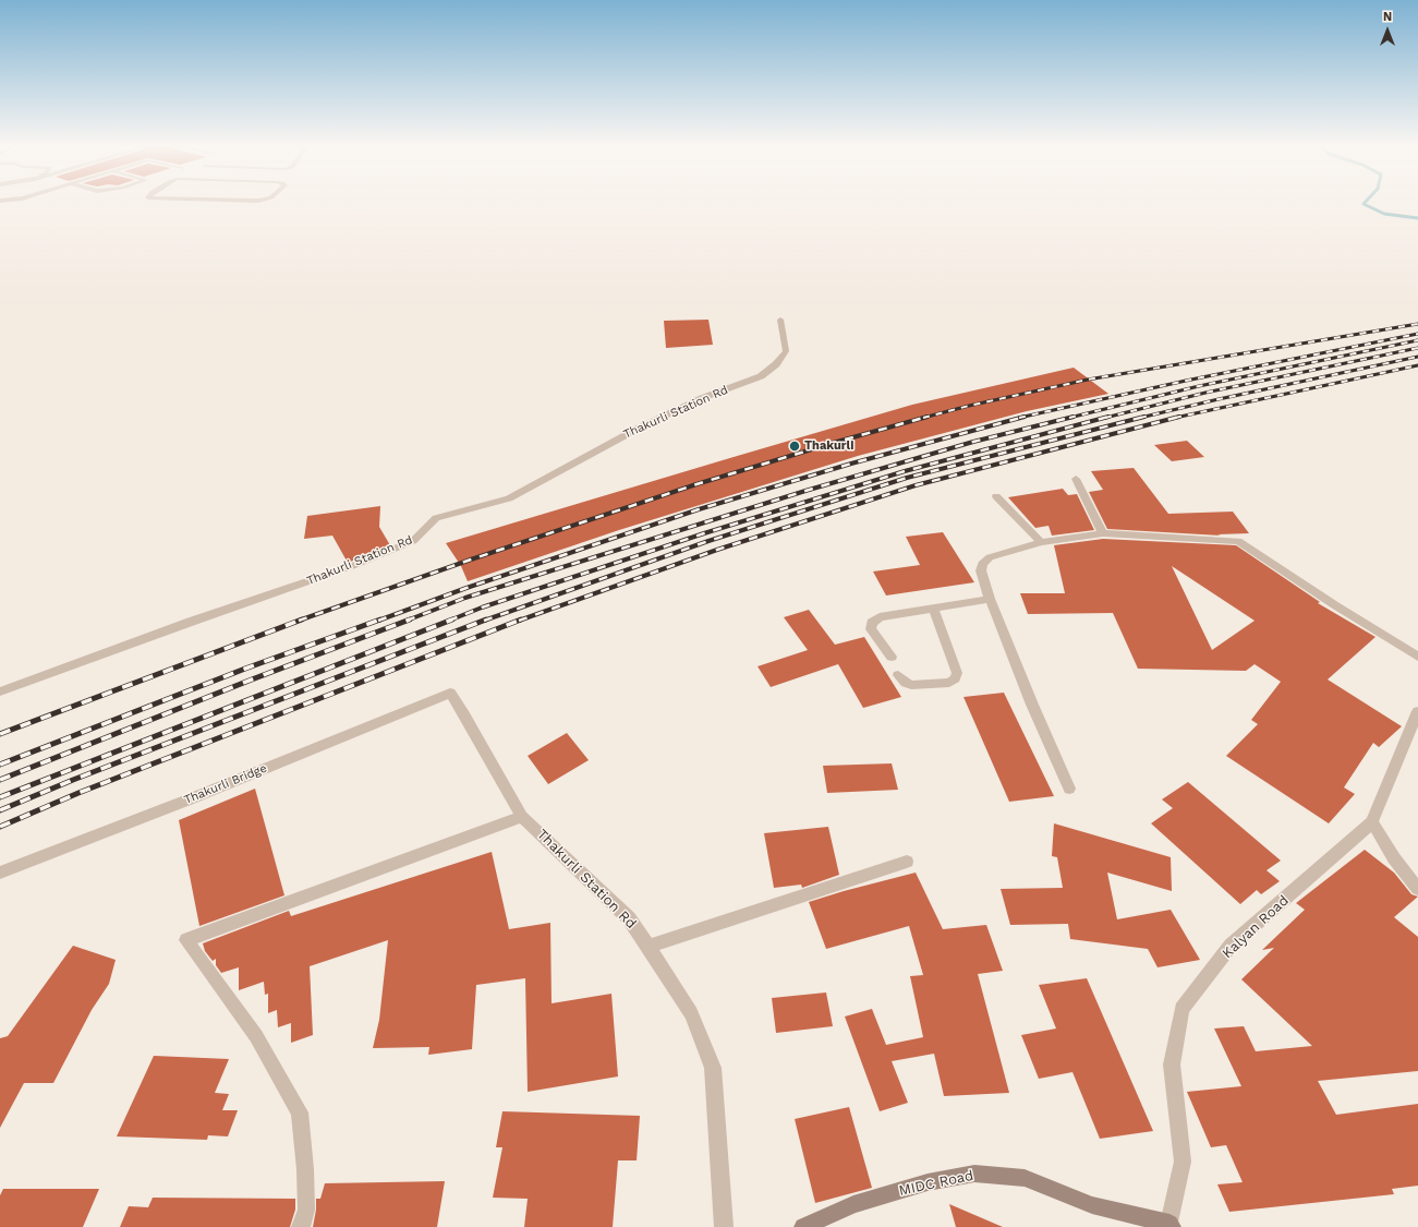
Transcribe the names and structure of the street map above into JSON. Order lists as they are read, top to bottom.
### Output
{
  "streets": {
    "street": [
      "Thakurli Station Rd",
      "Thakurli Bridge",
      "Kalyan Road",
      "MIDC Road"
    ]
  },
  "crossings": [
    ["Thakurli Station Rd", "Thakurli Bridge"],
    ["Kalyan Road", "MIDC Road"]
  ],
  "places": ["Thakurli"],
  "north": "top"
}
